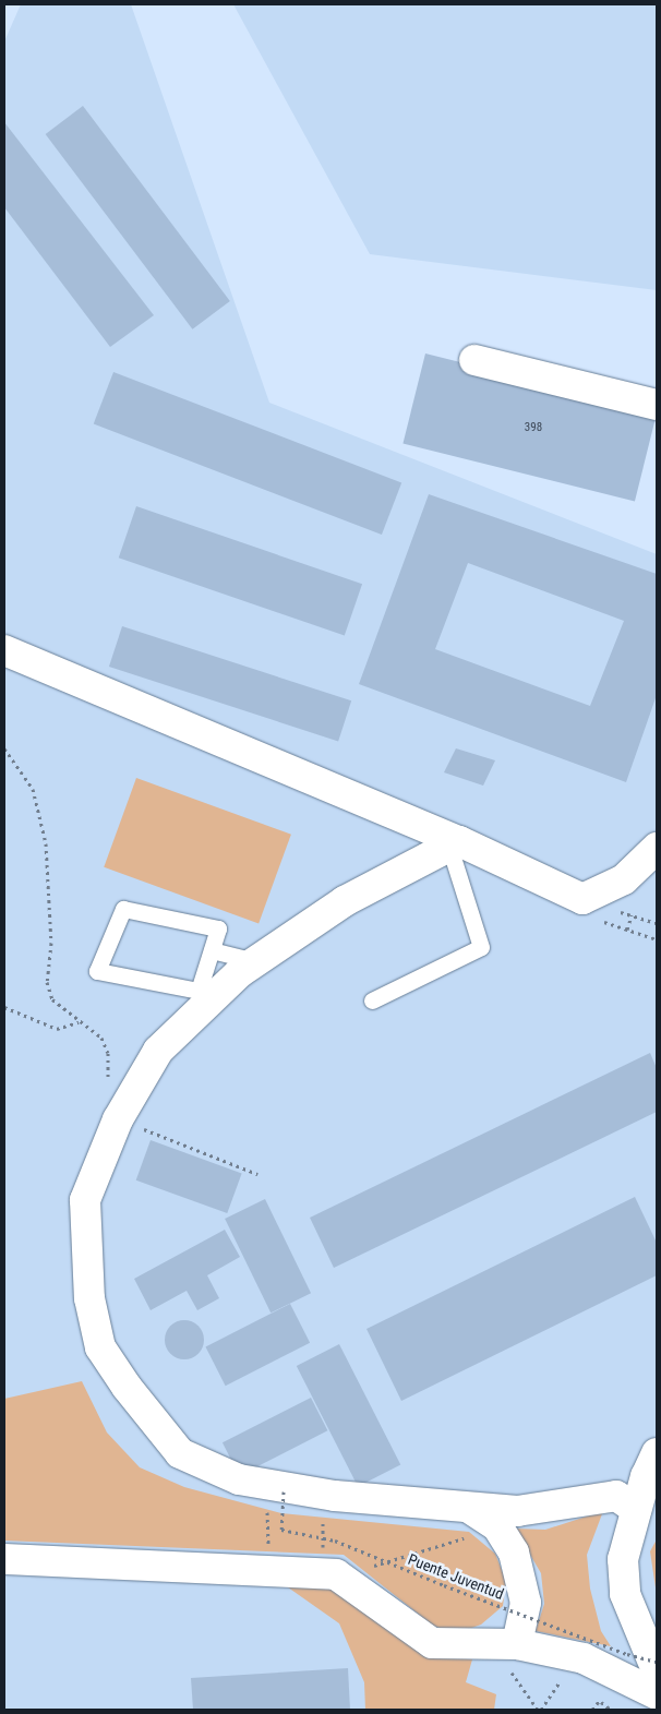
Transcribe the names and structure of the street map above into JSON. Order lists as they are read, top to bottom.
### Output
{
  "streets": {
    "path": ["Puente Juventud"]
  },
  "house_numbers": ["398"]
}
